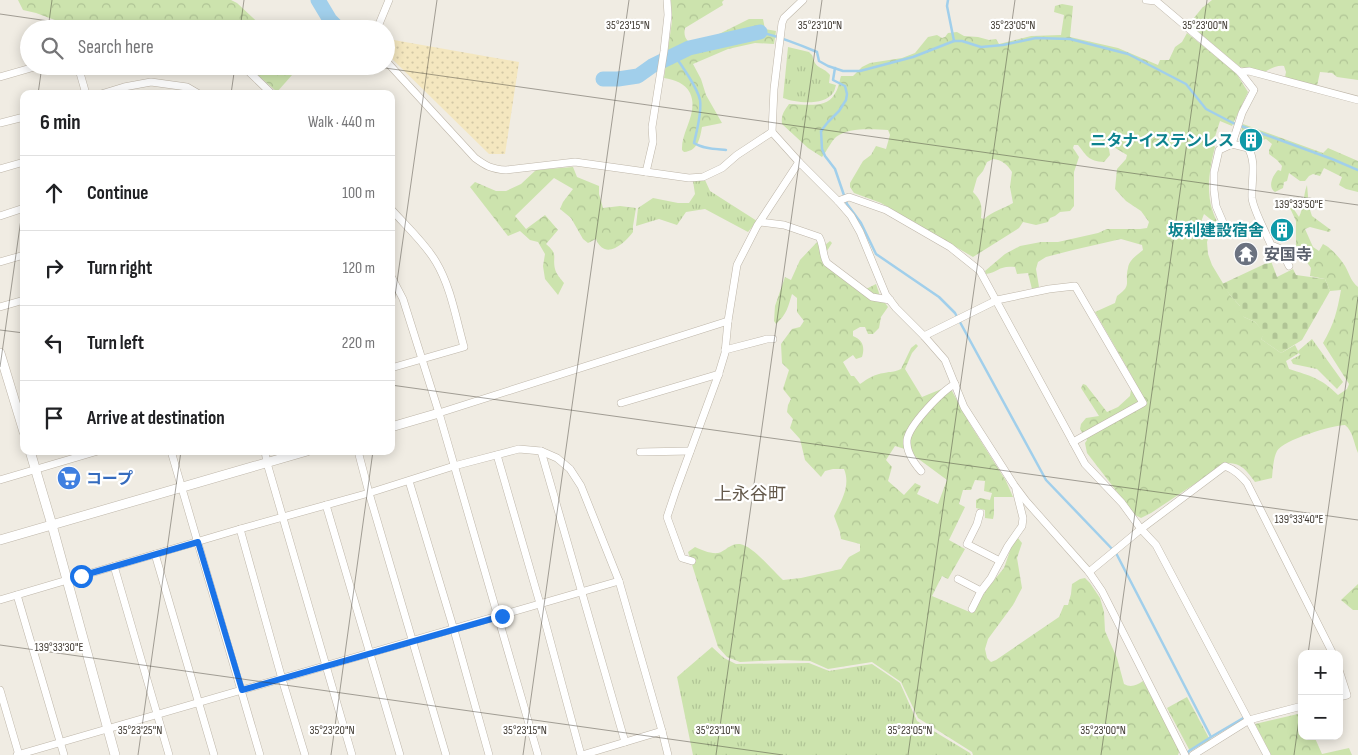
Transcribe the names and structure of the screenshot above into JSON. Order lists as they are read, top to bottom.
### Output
{
  "districts": ["上永谷町"],
  "places": {
    "building": ["ニタナイステンレス", "坂利建設宿舎"],
    "temple": ["安国寺"],
    "supermarket": ["コープ"]
  },
  "page": {
    "search": "Search here",
    "heading": ["6 min", "Walk · 440 m"],
    "list": [
      ["Continue", "100 m"],
      ["Turn right", "120 m"],
      ["Turn left", "220 m"],
      "Arrive at destination"
    ],
    "map_buttons": ["+", "−"]
  },
  "coordinates": [
    "35°23'15\"N",
    "35°23'10\"N",
    "35°23'05\"N",
    "35°23'00\"N",
    "139°33'50\"E",
    "139°33'40\"E",
    "139°33'30\"E",
    "35°23'25\"N",
    "35°23'20\"N"
  ]
}
